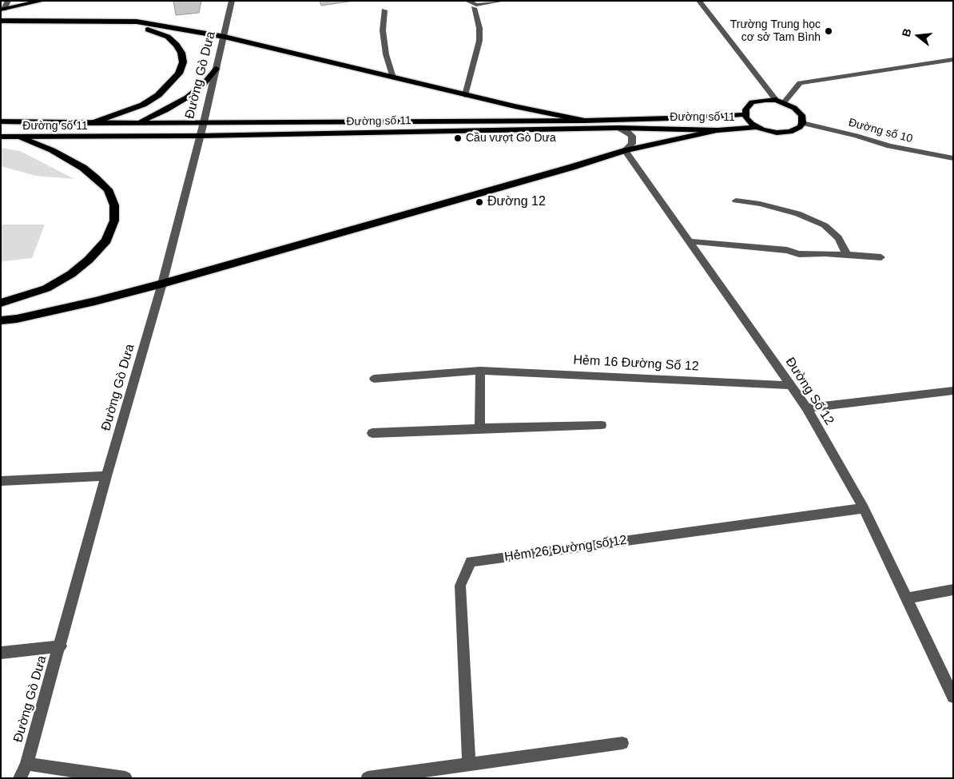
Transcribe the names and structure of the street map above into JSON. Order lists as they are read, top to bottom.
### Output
{
  "streets": {
    "main road": ["Đường số 11"],
    "street": [
      "Đường Gò Dưa",
      "Đường số 10",
      "Hẻm 16 Đường Số 12",
      "Đường Số 12",
      "Hẻm 26 Đường số 12"
    ]
  },
  "crossings": [
    ["Đường Gò Dưa", "Đường số 11"],
    ["Hẻm 16 Đường Số 12", "Đường Số 12"],
    ["Đường Số 12", "Hẻm 26 Đường số 12"]
  ],
  "places": ["Trường Trung học cơ sở Tam Bình", "Cầu vượt Gò Dưa", "Đường 12"],
  "north": "left"
}
